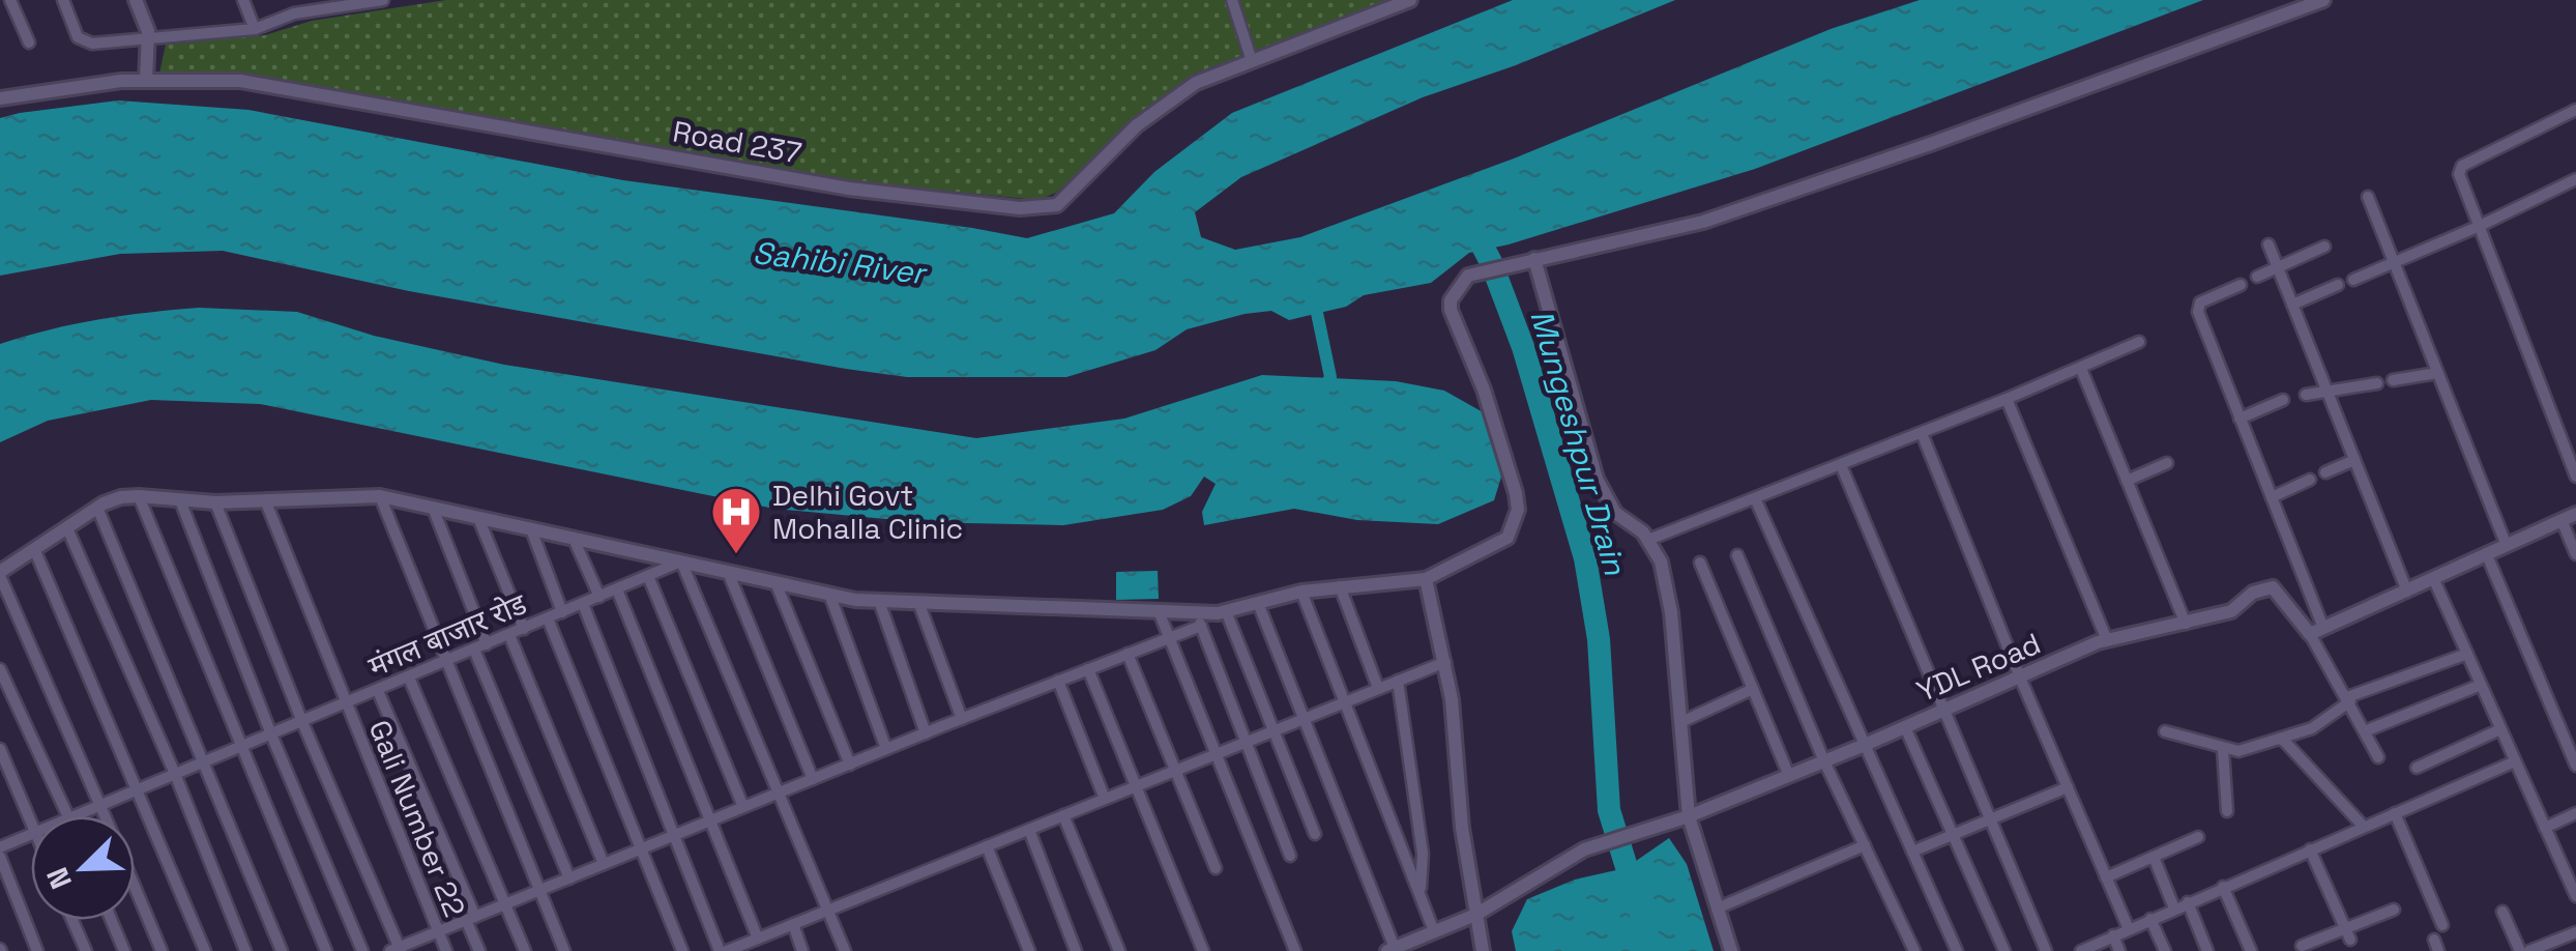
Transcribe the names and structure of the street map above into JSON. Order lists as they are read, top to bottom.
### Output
{
  "streets": {
    "street": [
      "Road 237",
      "मंगल बाजार रोड",
      "YDL Road",
      "Gali Number 22"
    ]
  },
  "crossings": [
    ["मंगल बाजार रोड", "Gali Number 22"]
  ],
  "water": ["Sahibi River", "Mungeshpur Drain"],
  "places": {
    "hospital": ["Delhi Govt Mohalla Clinic"]
  },
  "north": "bottom left"
}
